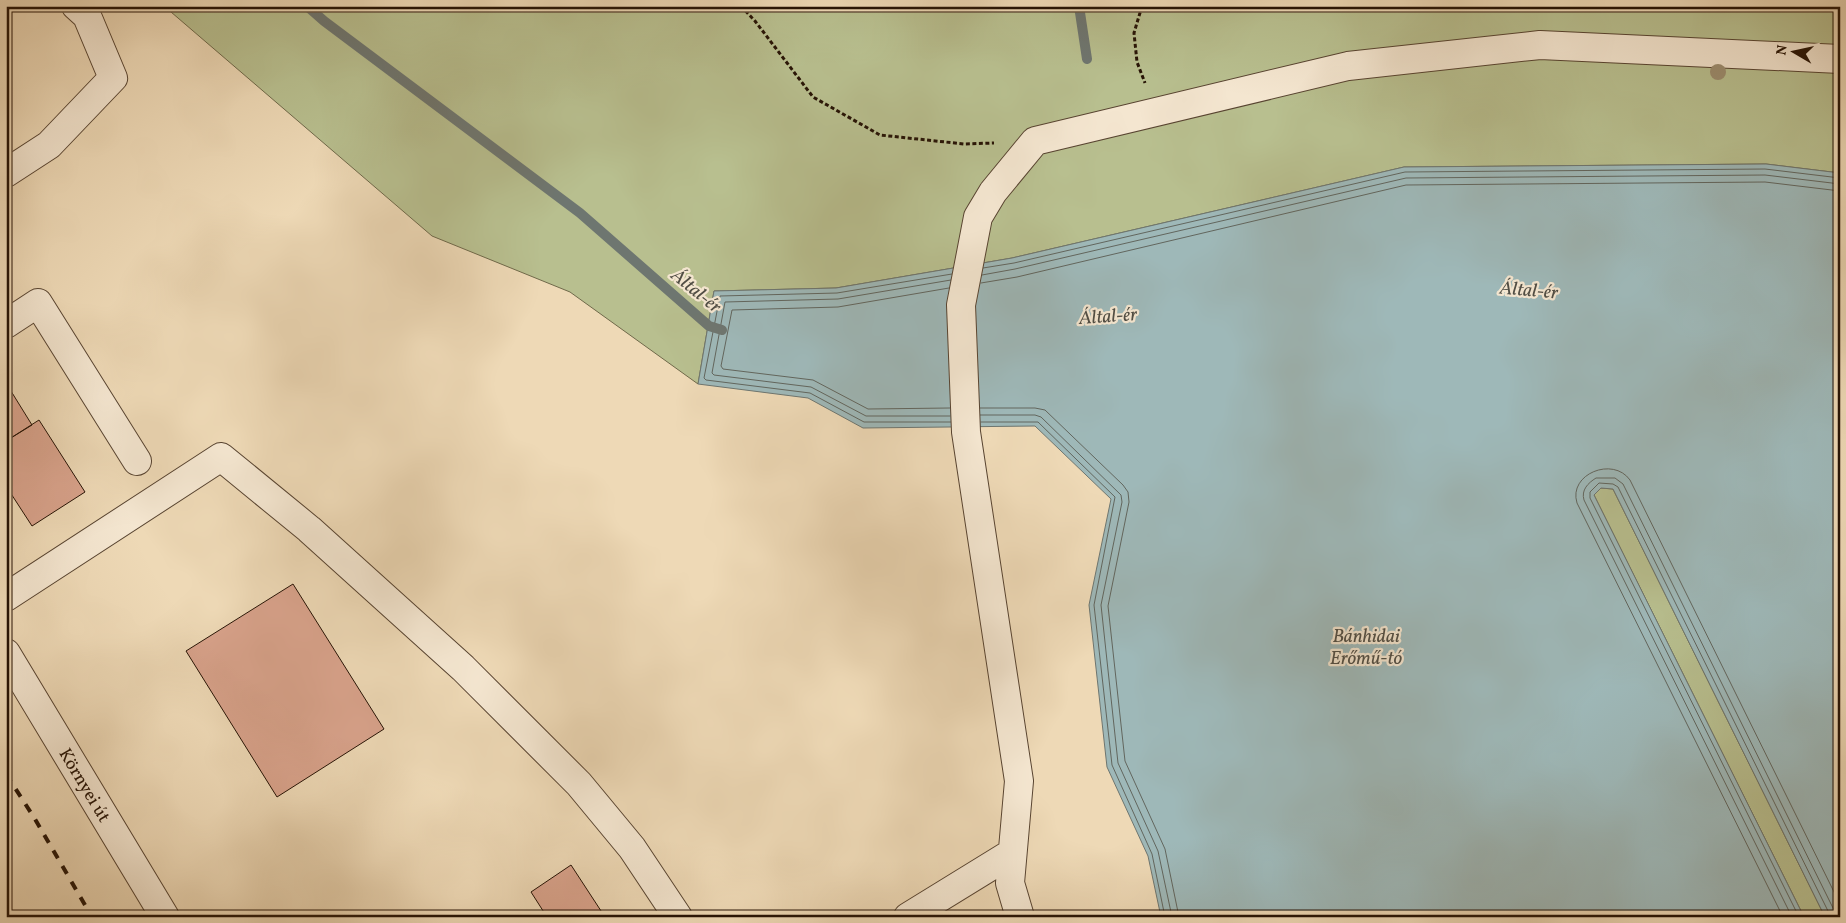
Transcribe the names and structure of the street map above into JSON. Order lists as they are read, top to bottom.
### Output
{
  "streets": {
    "street": ["Környei út"]
  },
  "water": ["Által-ér", "Bánhidai Erőmű-tó"],
  "north": "left"
}
